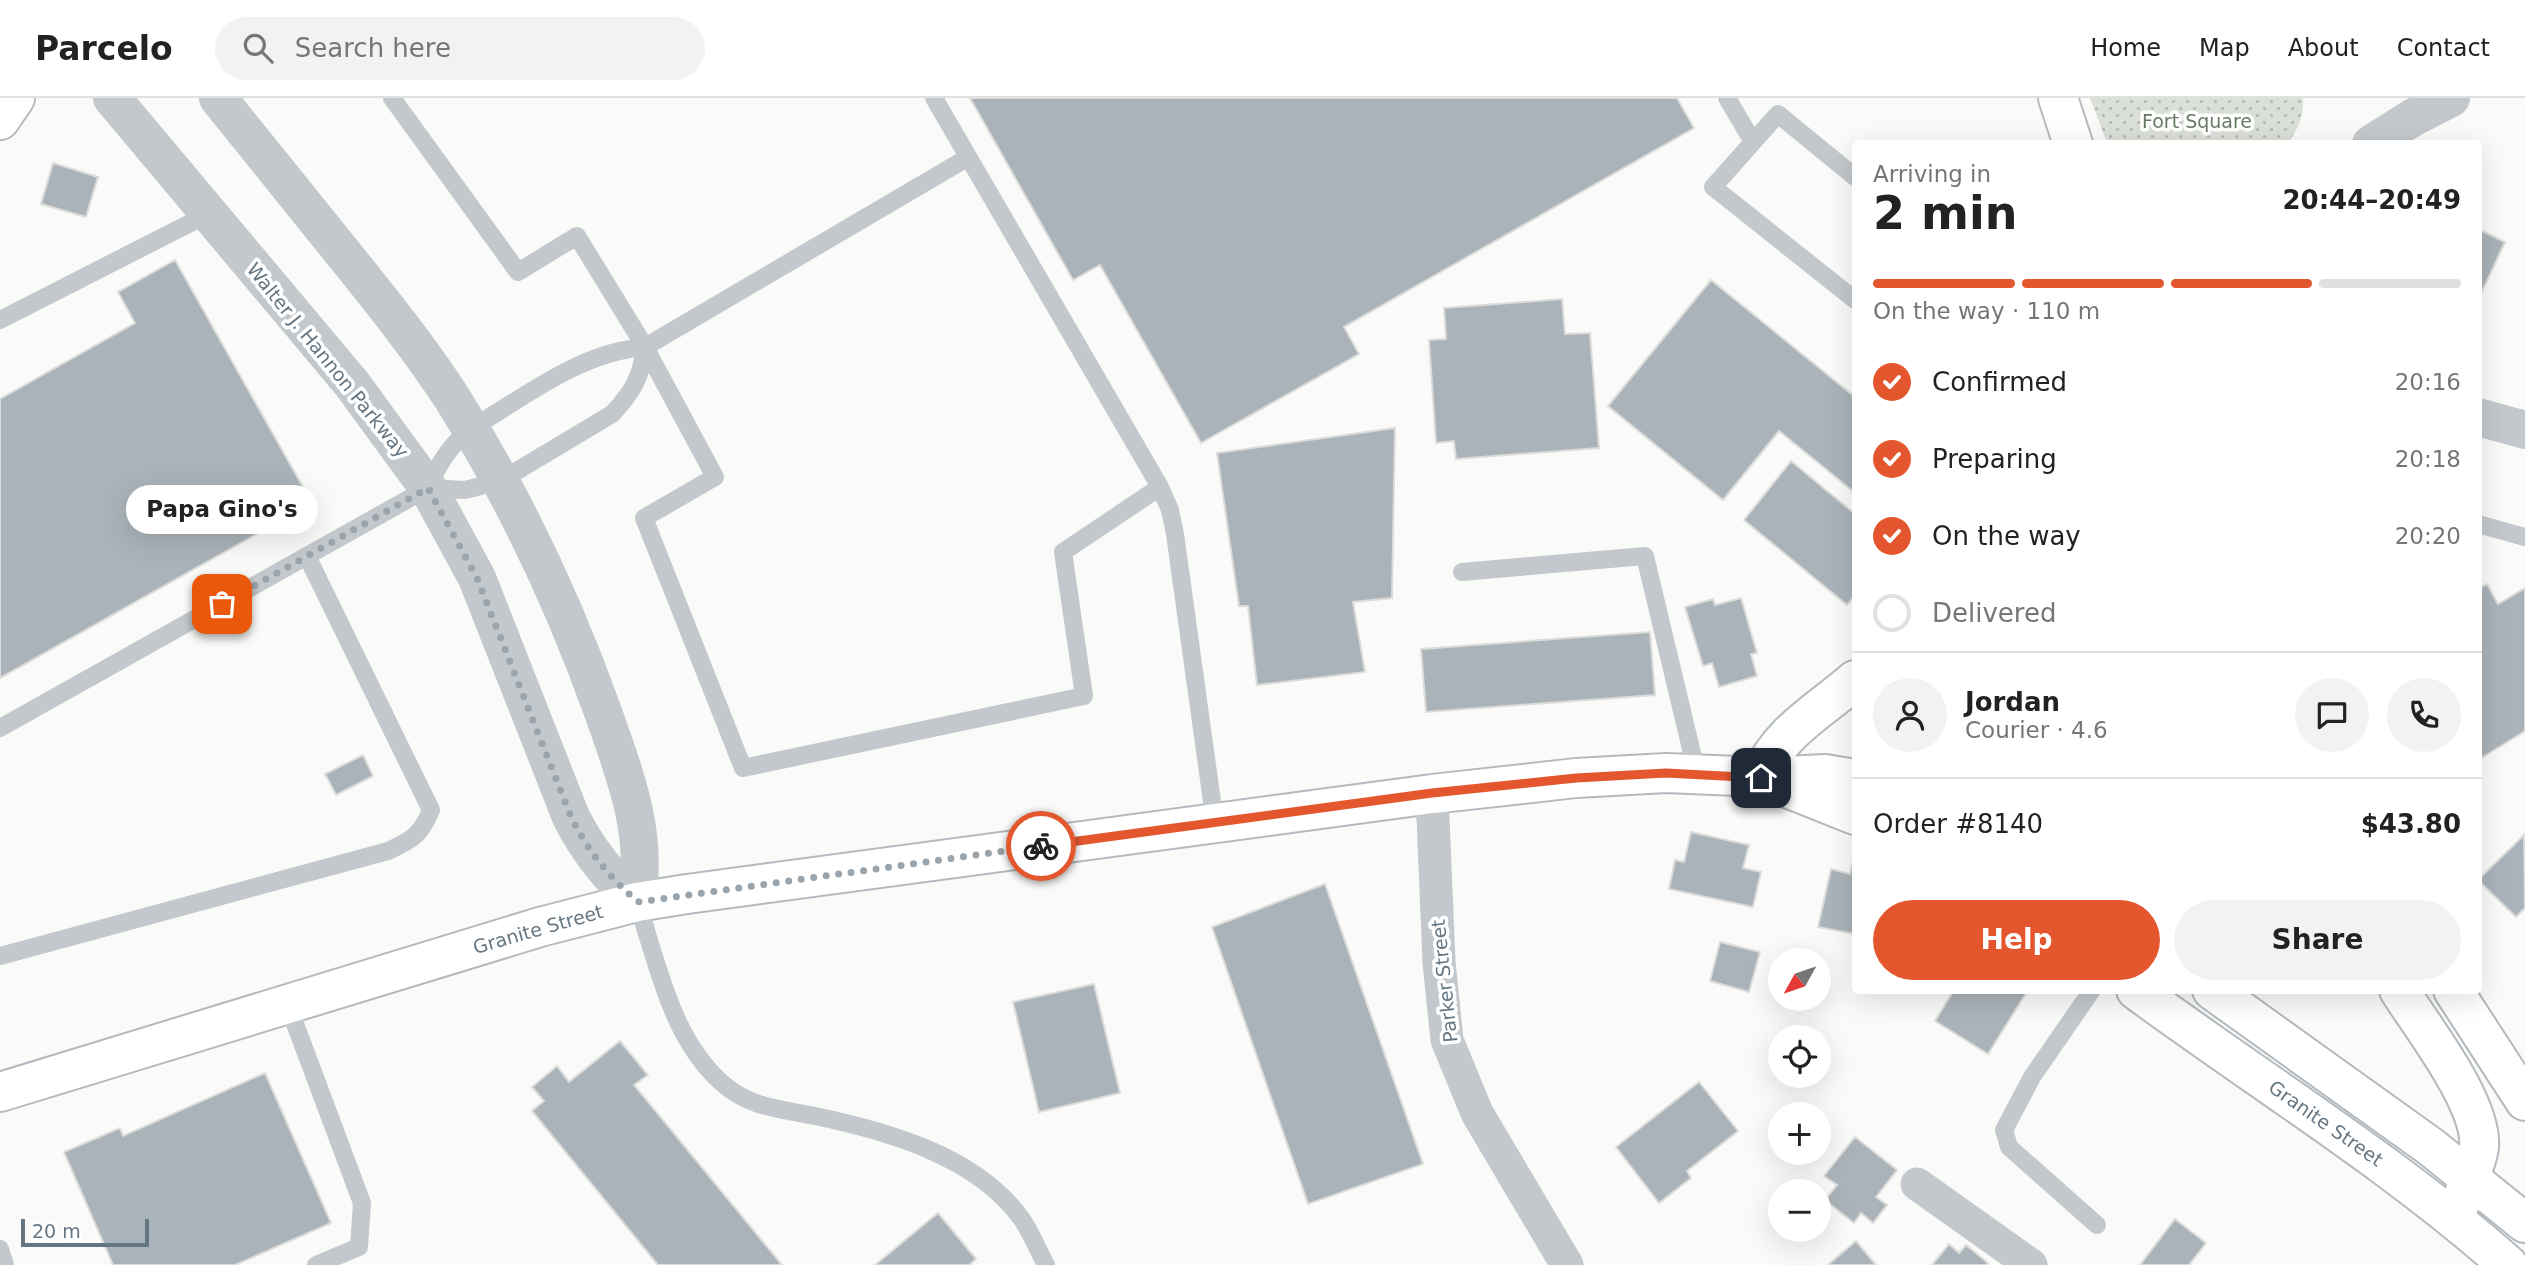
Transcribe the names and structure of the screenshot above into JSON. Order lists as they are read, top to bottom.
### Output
{
  "streets": {
    "main road": ["Granite Street"],
    "street": ["Walter J. Hannon Parkway", "Parker Street"]
  },
  "crossings": [
    ["Walter J. Hannon Parkway", "Granite Street"],
    ["Granite Street", "Parker Street"]
  ],
  "parks": ["Fort Square"],
  "places": ["Papa Gino's"],
  "scale_bar": "20 m",
  "north": "bottom left",
  "page": {
    "header": "Parcelo",
    "search": "Search here",
    "nav": [
      "Home",
      "Map",
      "About",
      "Contact"
    ],
    "heading": ["2 min", "Arriving in", "20:44–20:49"],
    "panel": [
      "Jordan",
      "Courier · 4.6",
      "Order #8140",
      "$43.80"
    ],
    "bar": "On the way · 110 m",
    "list": [
      ["Confirmed", "20:16"],
      ["Preparing", "20:18"],
      ["On the way", "20:20"],
      "Delivered"
    ],
    "bubble": "Papa Gino's",
    "buttons": ["Help", "Share"],
    "map_buttons": ["+", "−"],
    "scale": "20 m"
  }
}
